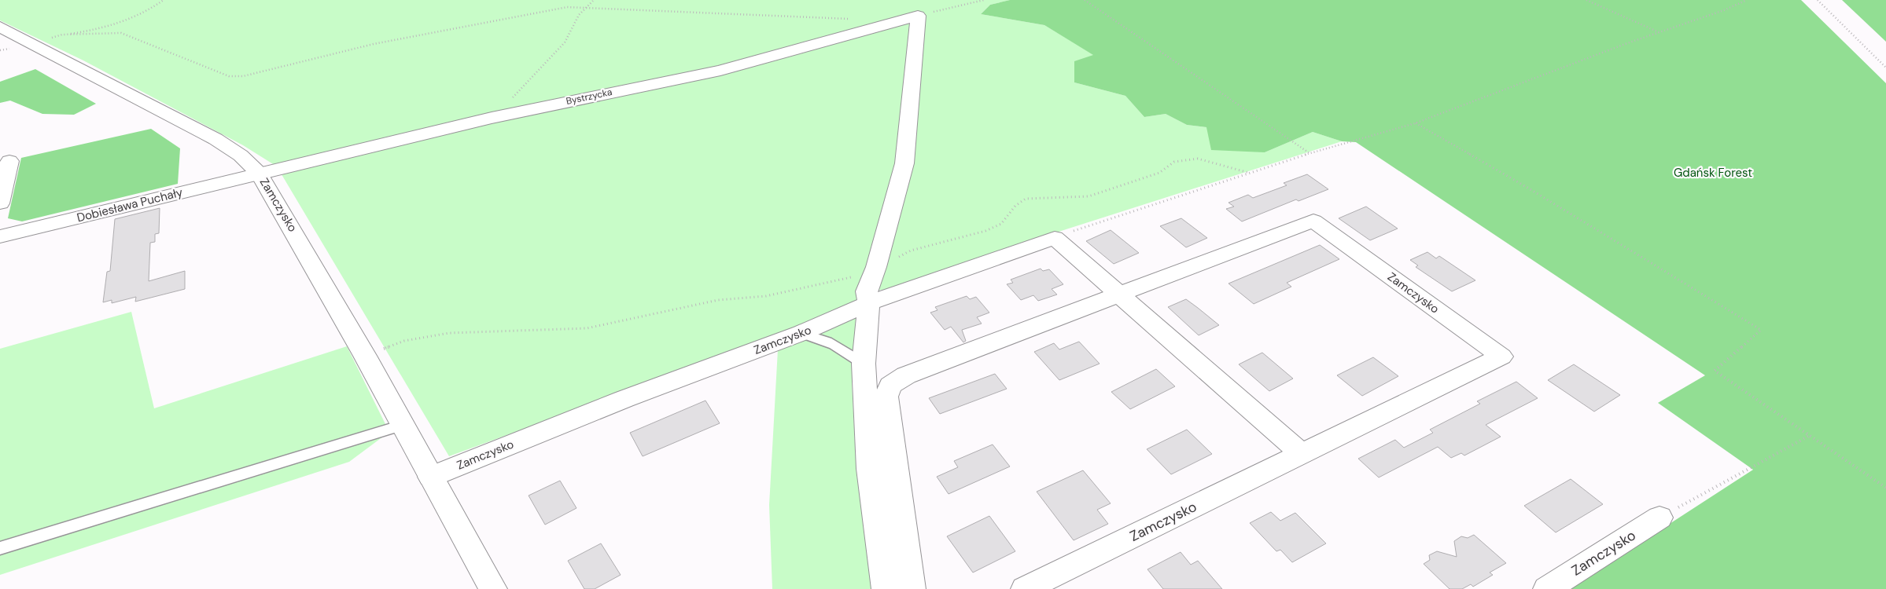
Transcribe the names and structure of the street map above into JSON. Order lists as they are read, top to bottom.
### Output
{
  "streets": {
    "street": ["Bystrzycka", "Dobiesława Puchały", "Zamczysko"]
  },
  "crossings": [
    ["Bystrzycka", "Dobiesława Puchały"],
    ["Bystrzycka", "Zamczysko"],
    ["Dobiesława Puchały", "Zamczysko"]
  ],
  "parks": ["Gdańsk Forest"]
}
